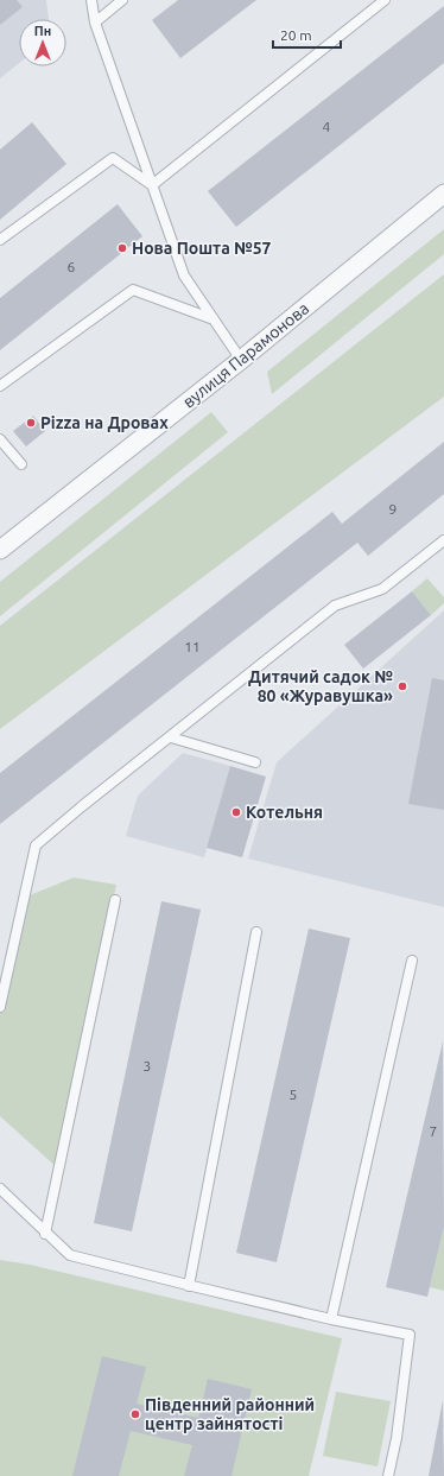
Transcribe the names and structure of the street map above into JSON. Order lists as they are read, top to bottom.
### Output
{
  "streets": {
    "street": ["вулиця Парамонова"]
  },
  "places": [
    "Нова Пошта №57",
    "Pizza на Дровах",
    "Дитячий садок № 80 «Журавушка»",
    "Котельня",
    "Південний районний центр зайнятості"
  ],
  "house_numbers": [
    "4",
    "6",
    "9",
    "11",
    "3",
    "5",
    "7"
  ],
  "scale_bar": "20 m",
  "north": "top"
}
